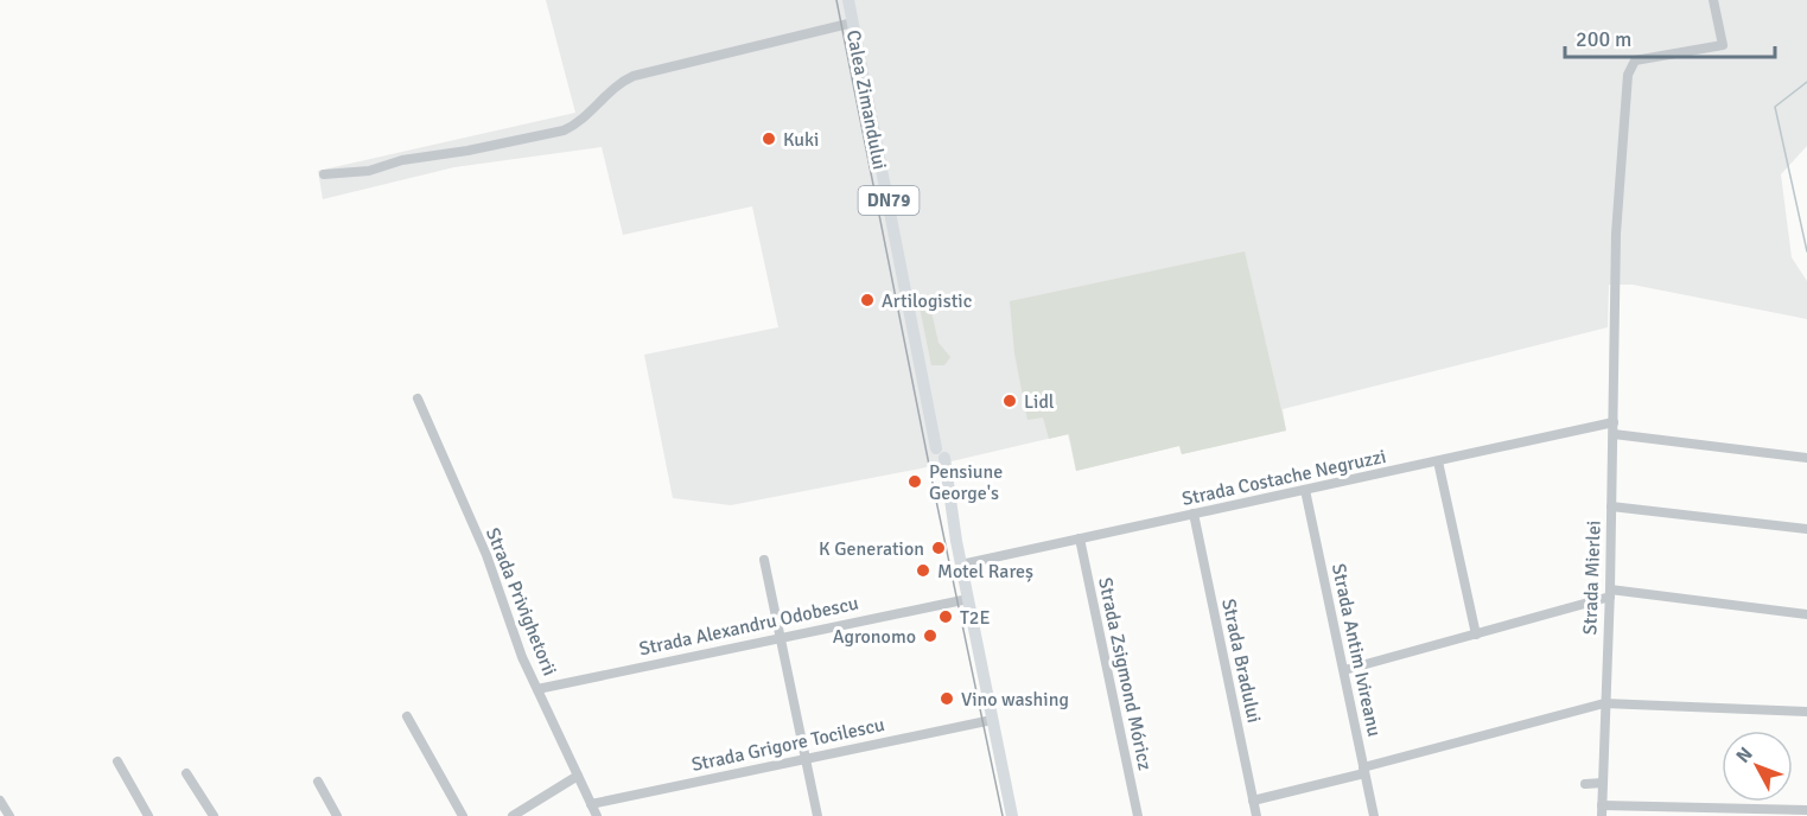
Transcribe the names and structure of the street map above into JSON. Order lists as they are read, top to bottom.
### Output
{
  "streets": {
    "main road": ["Calea Zimandului", "DN79"],
    "street": [
      "Strada Costache Negruzzi",
      "Strada Mierlei",
      "Strada Privighetorii",
      "Strada Alexandru Odobescu",
      "Strada Antim Ivireanu",
      "Strada Bradului",
      "Strada Zsigmond Móricz",
      "Strada Grigore Tocilescu"
    ]
  },
  "crossings": [
    ["Calea Zimandului", "DN79"],
    ["Calea Zimandului", "Strada Costache Negruzzi"],
    ["DN79", "Strada Costache Negruzzi"],
    ["DN79", "Strada Alexandru Odobescu"],
    ["DN79", "Strada Grigore Tocilescu"],
    ["Strada Costache Negruzzi", "Strada Mierlei"],
    ["Strada Costache Negruzzi", "Strada Antim Ivireanu"],
    ["Strada Costache Negruzzi", "Strada Bradului"],
    ["Strada Costache Negruzzi", "Strada Zsigmond Móricz"],
    ["Strada Privighetorii", "Strada Alexandru Odobescu"],
    ["Strada Privighetorii", "Strada Grigore Tocilescu"]
  ],
  "places": [
    "Kuki",
    "Artilogistic",
    "Lidl",
    "Pensiune George's",
    "K Generation",
    "Motel Rareș",
    "T2E",
    "Agronomo",
    "Vino washing"
  ],
  "scale_bar": "200 m",
  "north": "top left"
}
